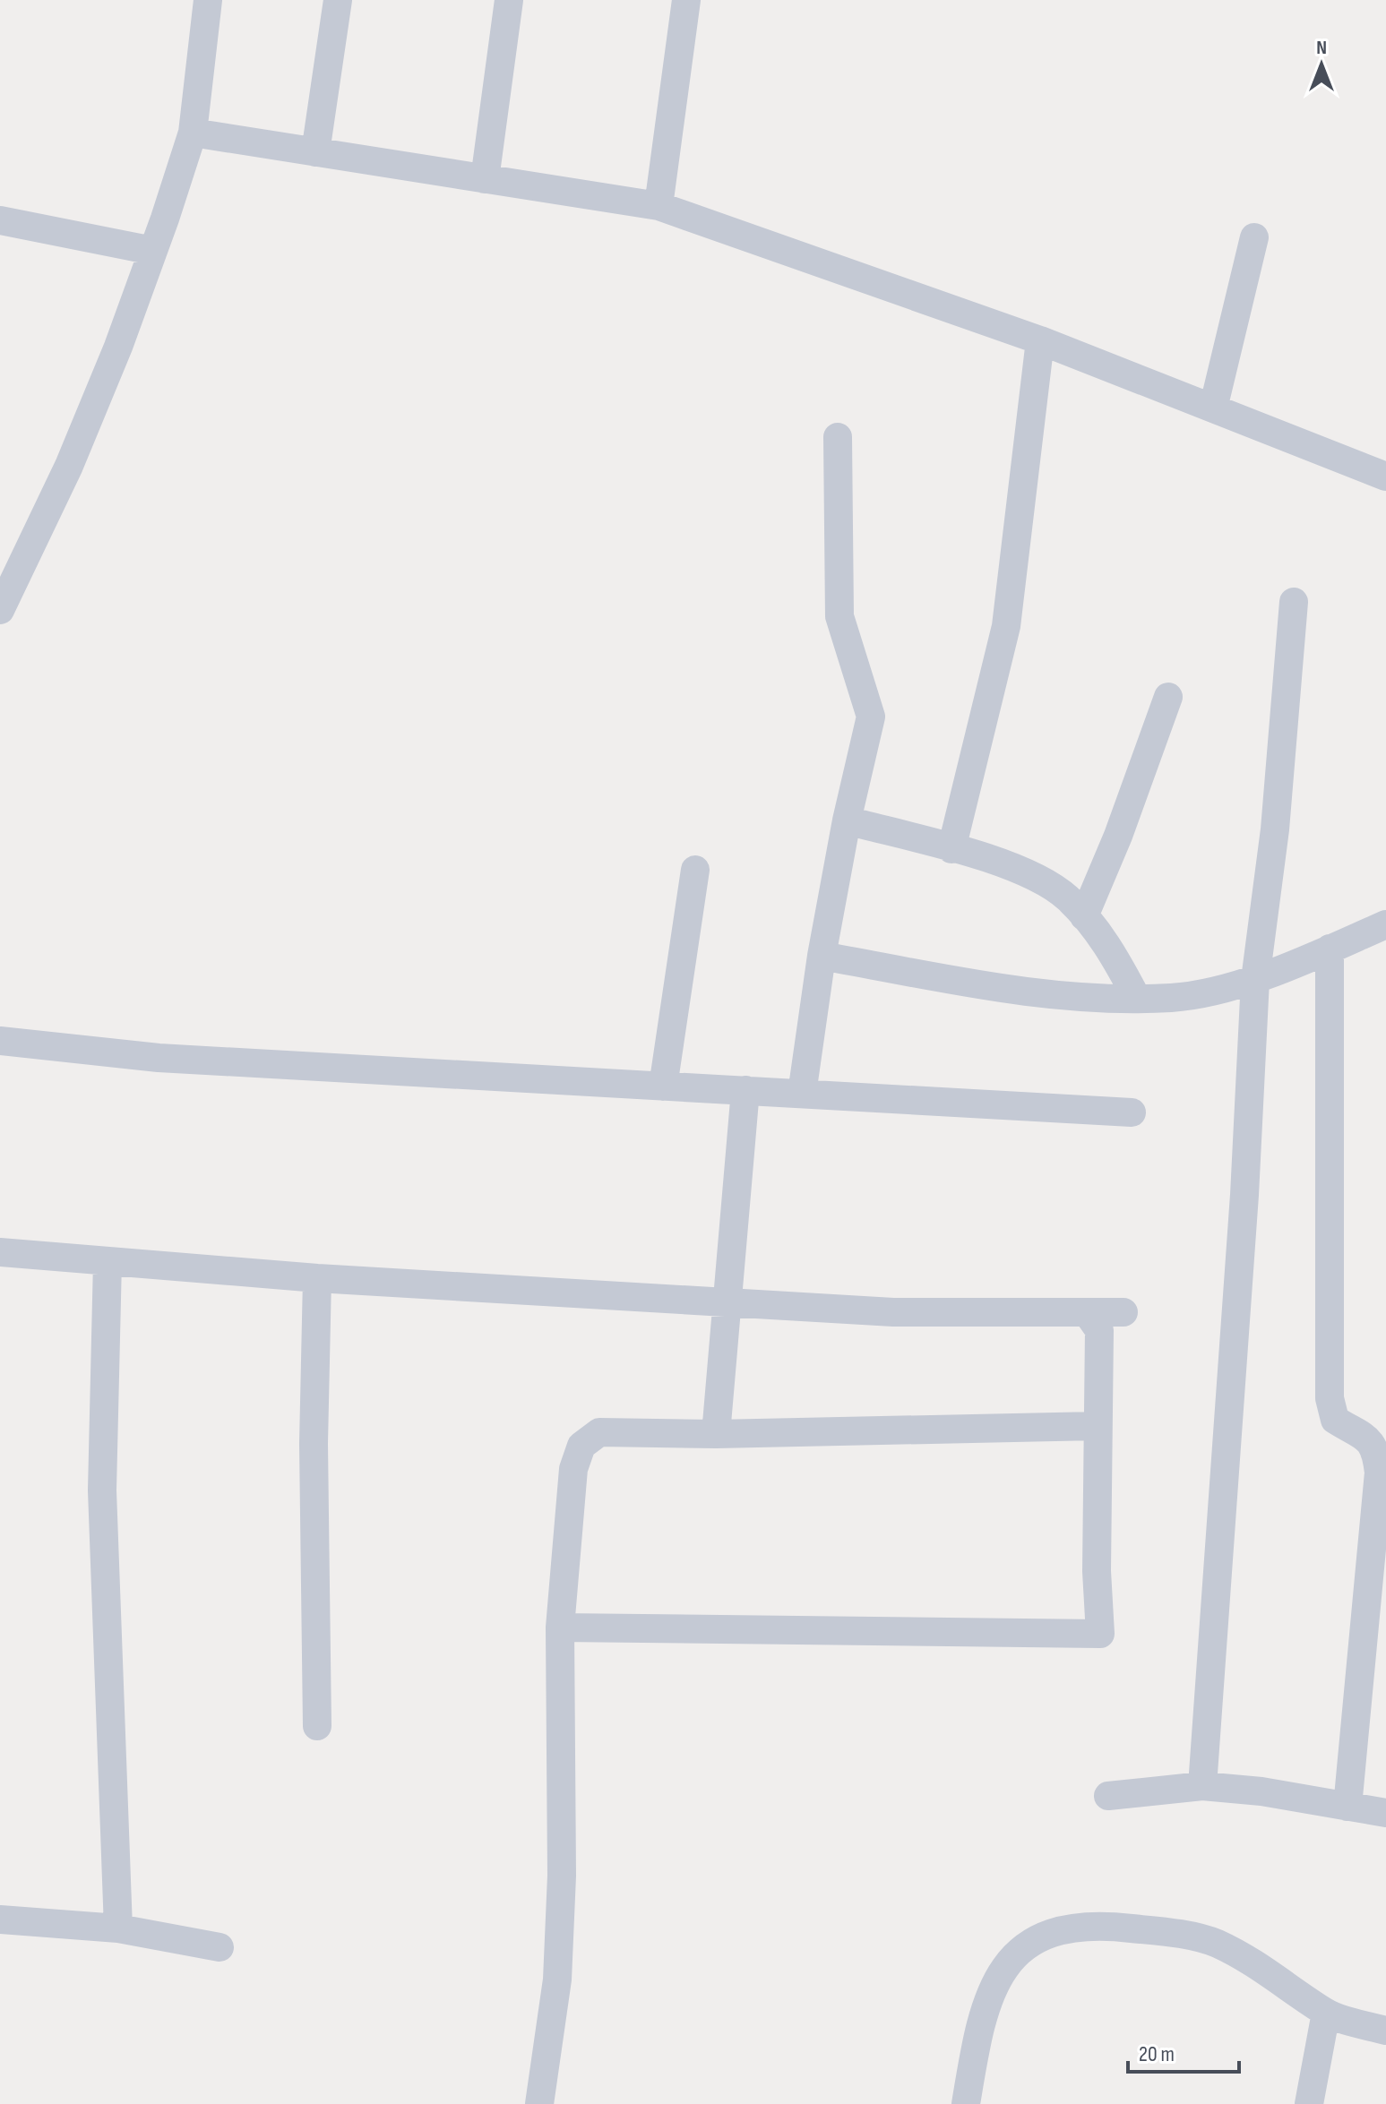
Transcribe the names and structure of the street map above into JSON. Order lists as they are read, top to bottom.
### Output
{
  "scale_bar": "20 m",
  "north": "top"
}
